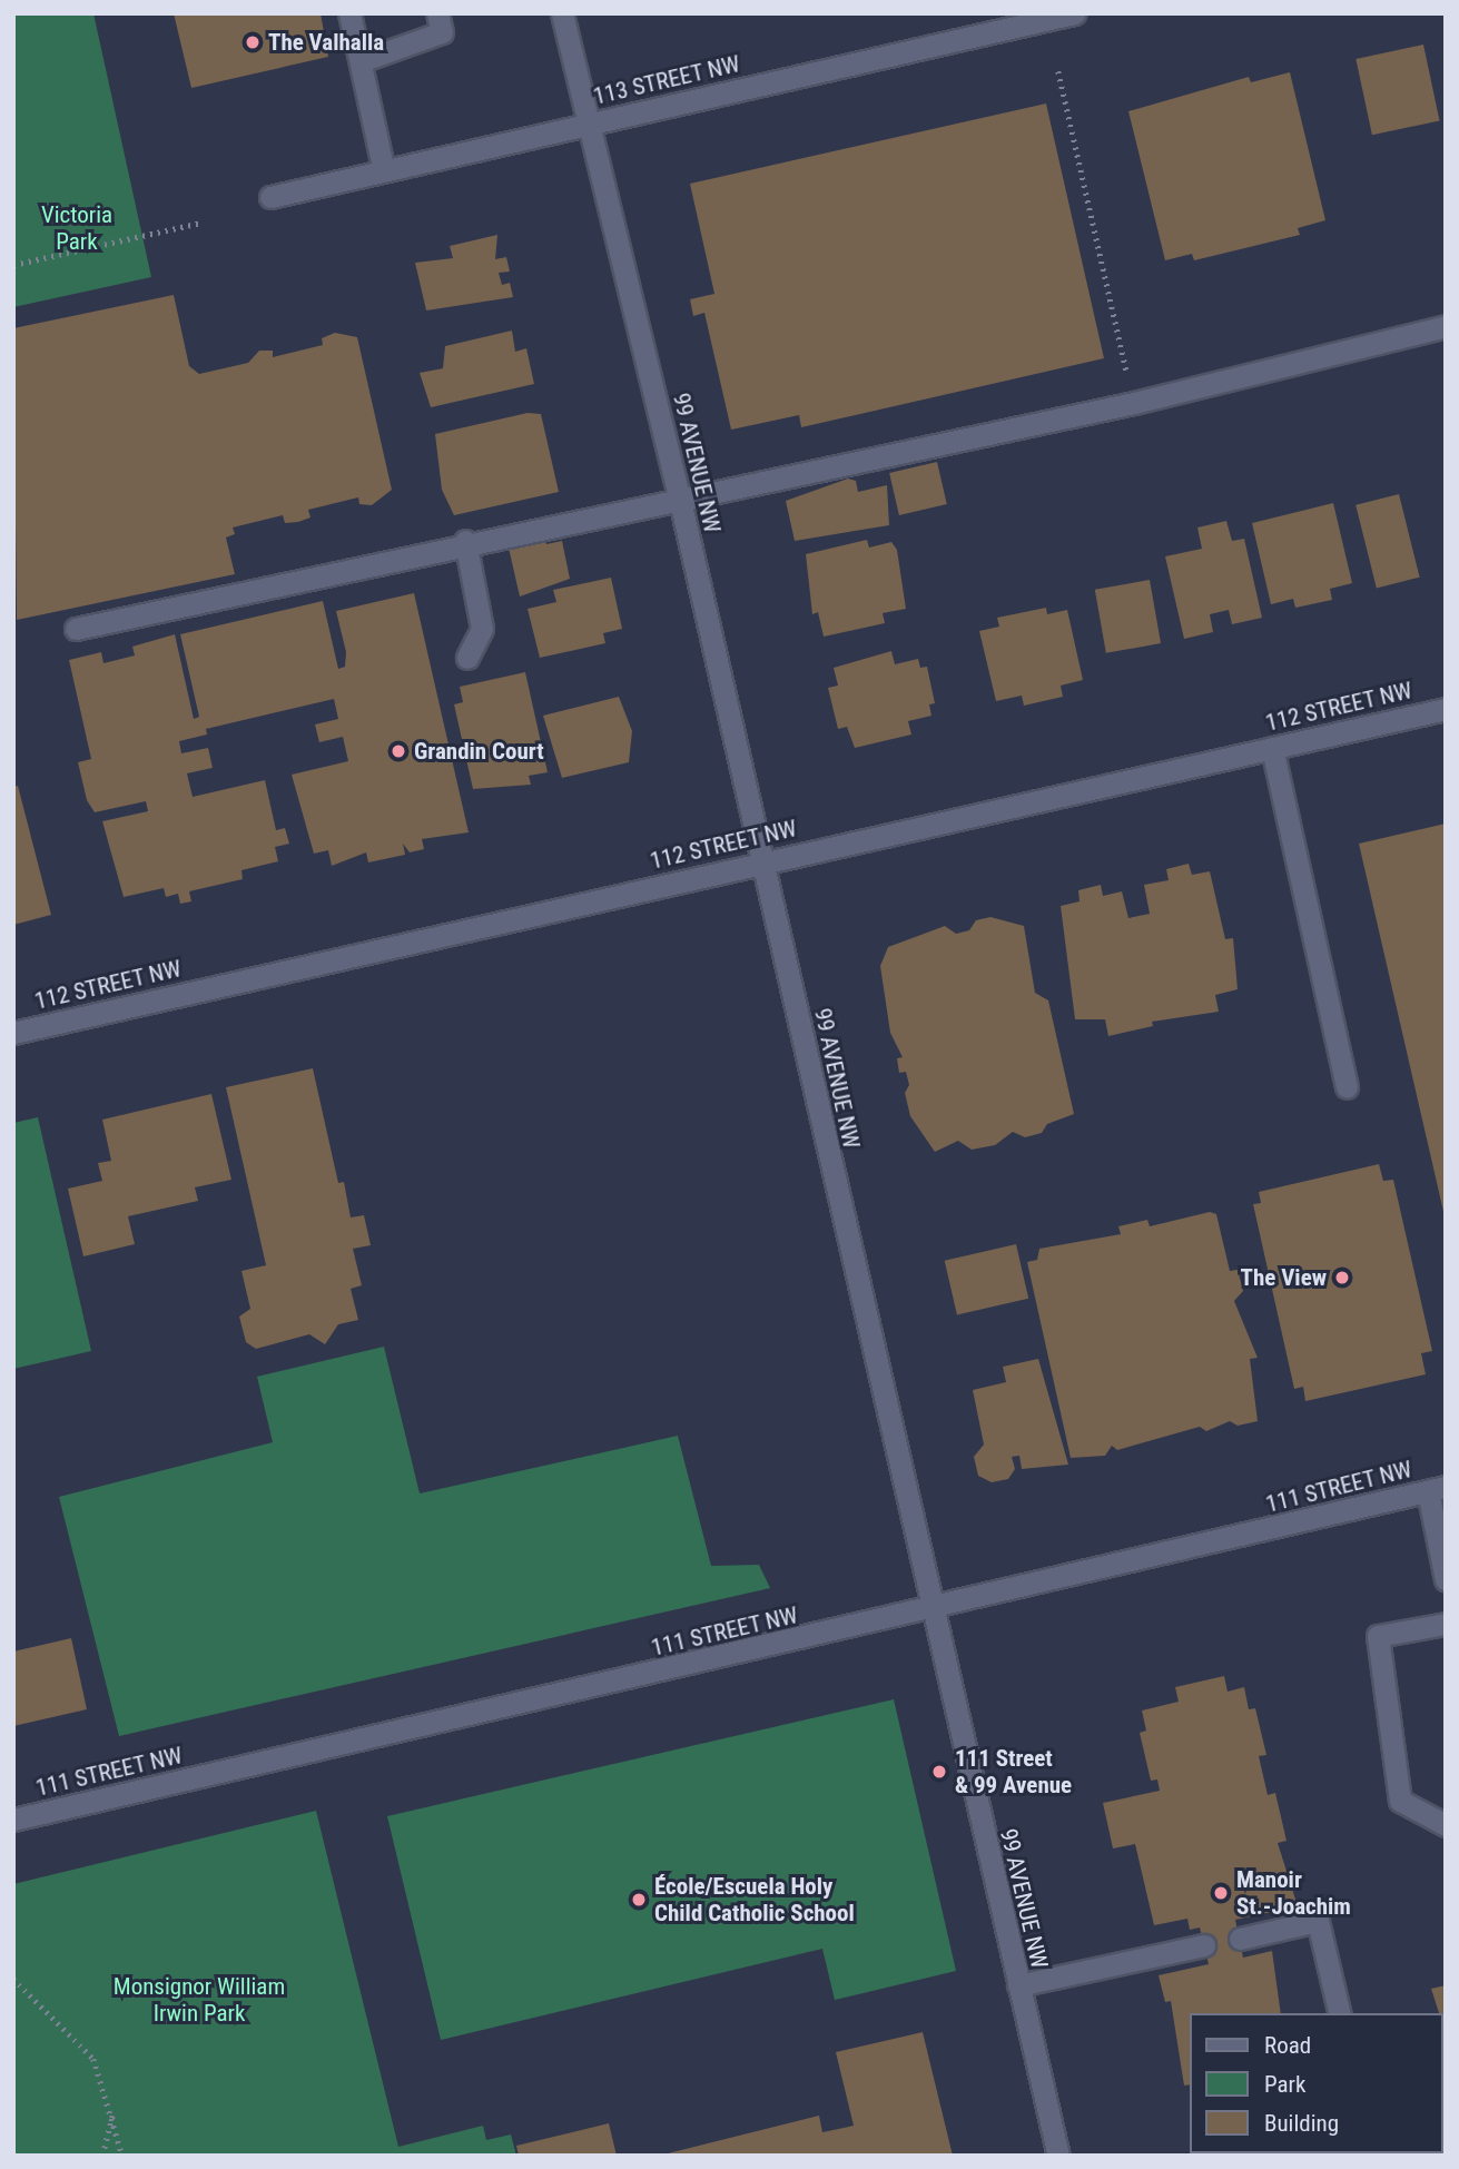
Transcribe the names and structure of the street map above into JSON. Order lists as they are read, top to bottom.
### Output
{
  "streets": {
    "street": [
      "113 STREET NW",
      "99 AVENUE NW",
      "112 STREET NW",
      "111 STREET NW"
    ]
  },
  "crossings": [
    ["113 STREET NW", "99 AVENUE NW"],
    ["99 AVENUE NW", "112 STREET NW"],
    ["99 AVENUE NW", "111 STREET NW"]
  ],
  "parks": ["Victoria Park", "Monsignor William Irwin Park"],
  "places": [
    "The Valhalla",
    "Grandin Court",
    "The View",
    "111 Street & 99 Avenue",
    "Manoir St.-Joachim",
    "École/Escuela Holy Child Catholic School"
  ],
  "legend": ["Road", "Park", "Building"]
}
